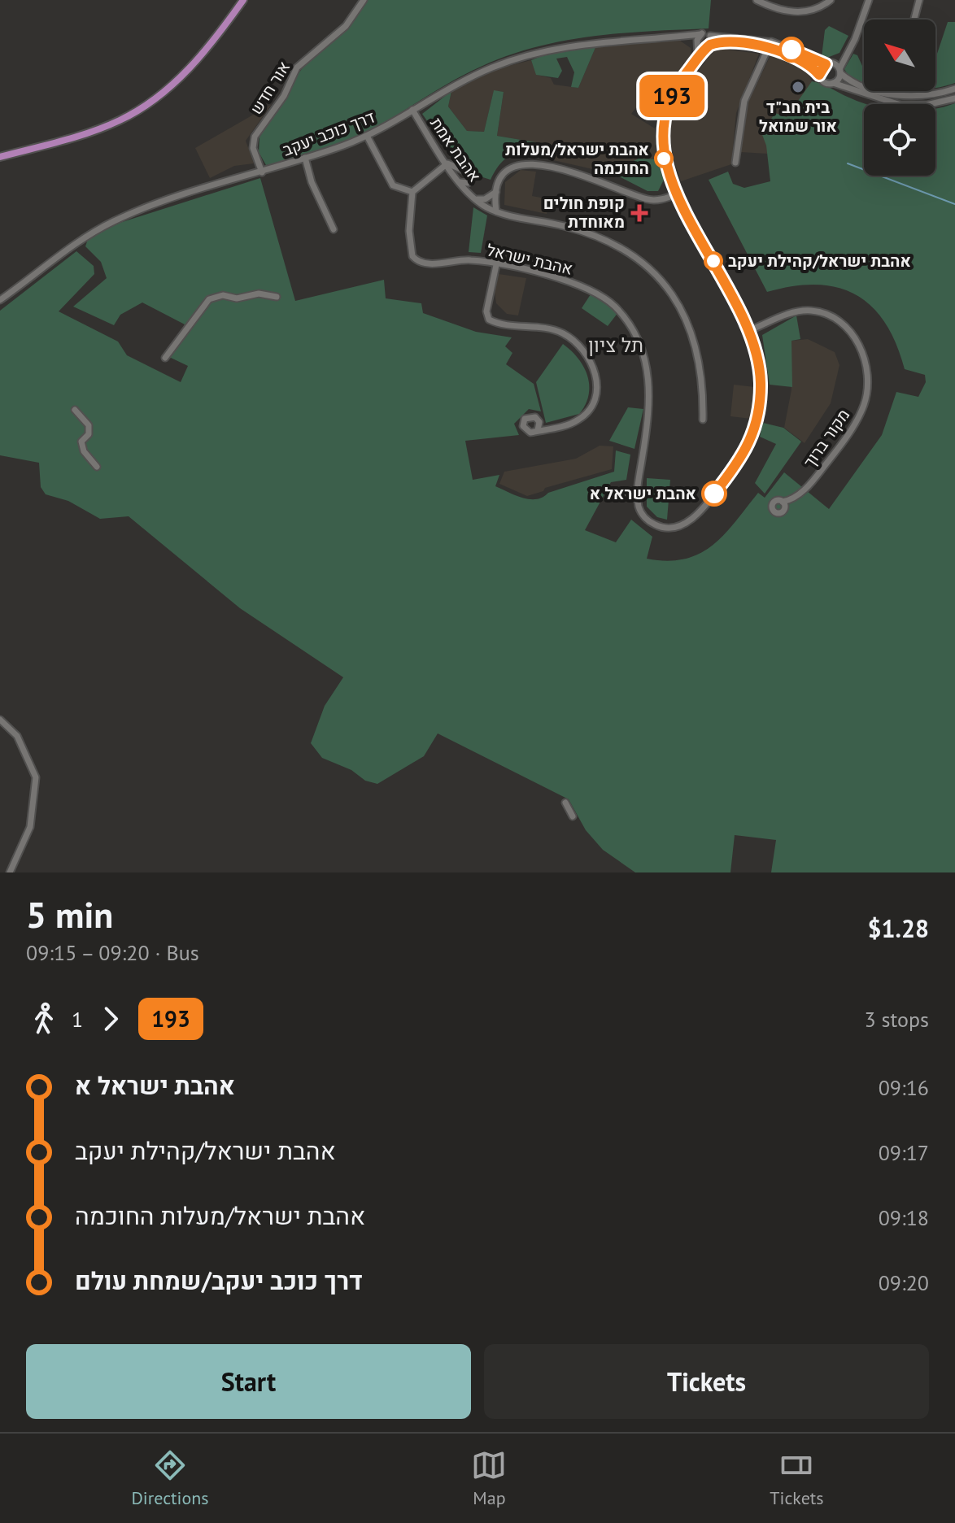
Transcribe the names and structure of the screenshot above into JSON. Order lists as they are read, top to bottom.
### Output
{
  "streets": {
    "street": [
      "אור חדש",
      "דרך כוכב יעקב",
      "אהבת אמת",
      "אהבת ישראל",
      "מקור ברוך"
    ]
  },
  "crossings": [
    ["אור חדש", "דרך כוכב יעקב"],
    ["דרך כוכב יעקב", "אהבת אמת"]
  ],
  "districts": ["תל ציון"],
  "places": {
    "other": [
      "בית חב\"ד אור שמואל",
      "אהבת ישראל/מעלות החוכמה",
      "אהבת ישראל/קהילת יעקב",
      "אהבת ישראל א"
    ],
    "health": ["קופת חולים מאוחדת"]
  },
  "lines": ["bus line 193"],
  "north": "top left",
  "page": {
    "on_map": "193",
    "heading": ["5 min", "09:15 – 09:20 · Bus", "$1.28"],
    "legs": ["1", "193", "3 stops"],
    "list": [
      {
        "name": "אהבת ישראל א",
        "value": "09:16"
      },
      {
        "name": "אהבת ישראל/קהילת יעקב",
        "value": "09:17"
      },
      {
        "name": "אהבת ישראל/מעלות החוכמה",
        "value": "09:18"
      },
      {
        "name": "דרך כוכב יעקב/שמחת עולם",
        "value": "09:20"
      }
    ],
    "buttons": ["Start", "Tickets"],
    "tabs": ["Directions", "Map", "Tickets"]
  }
}
